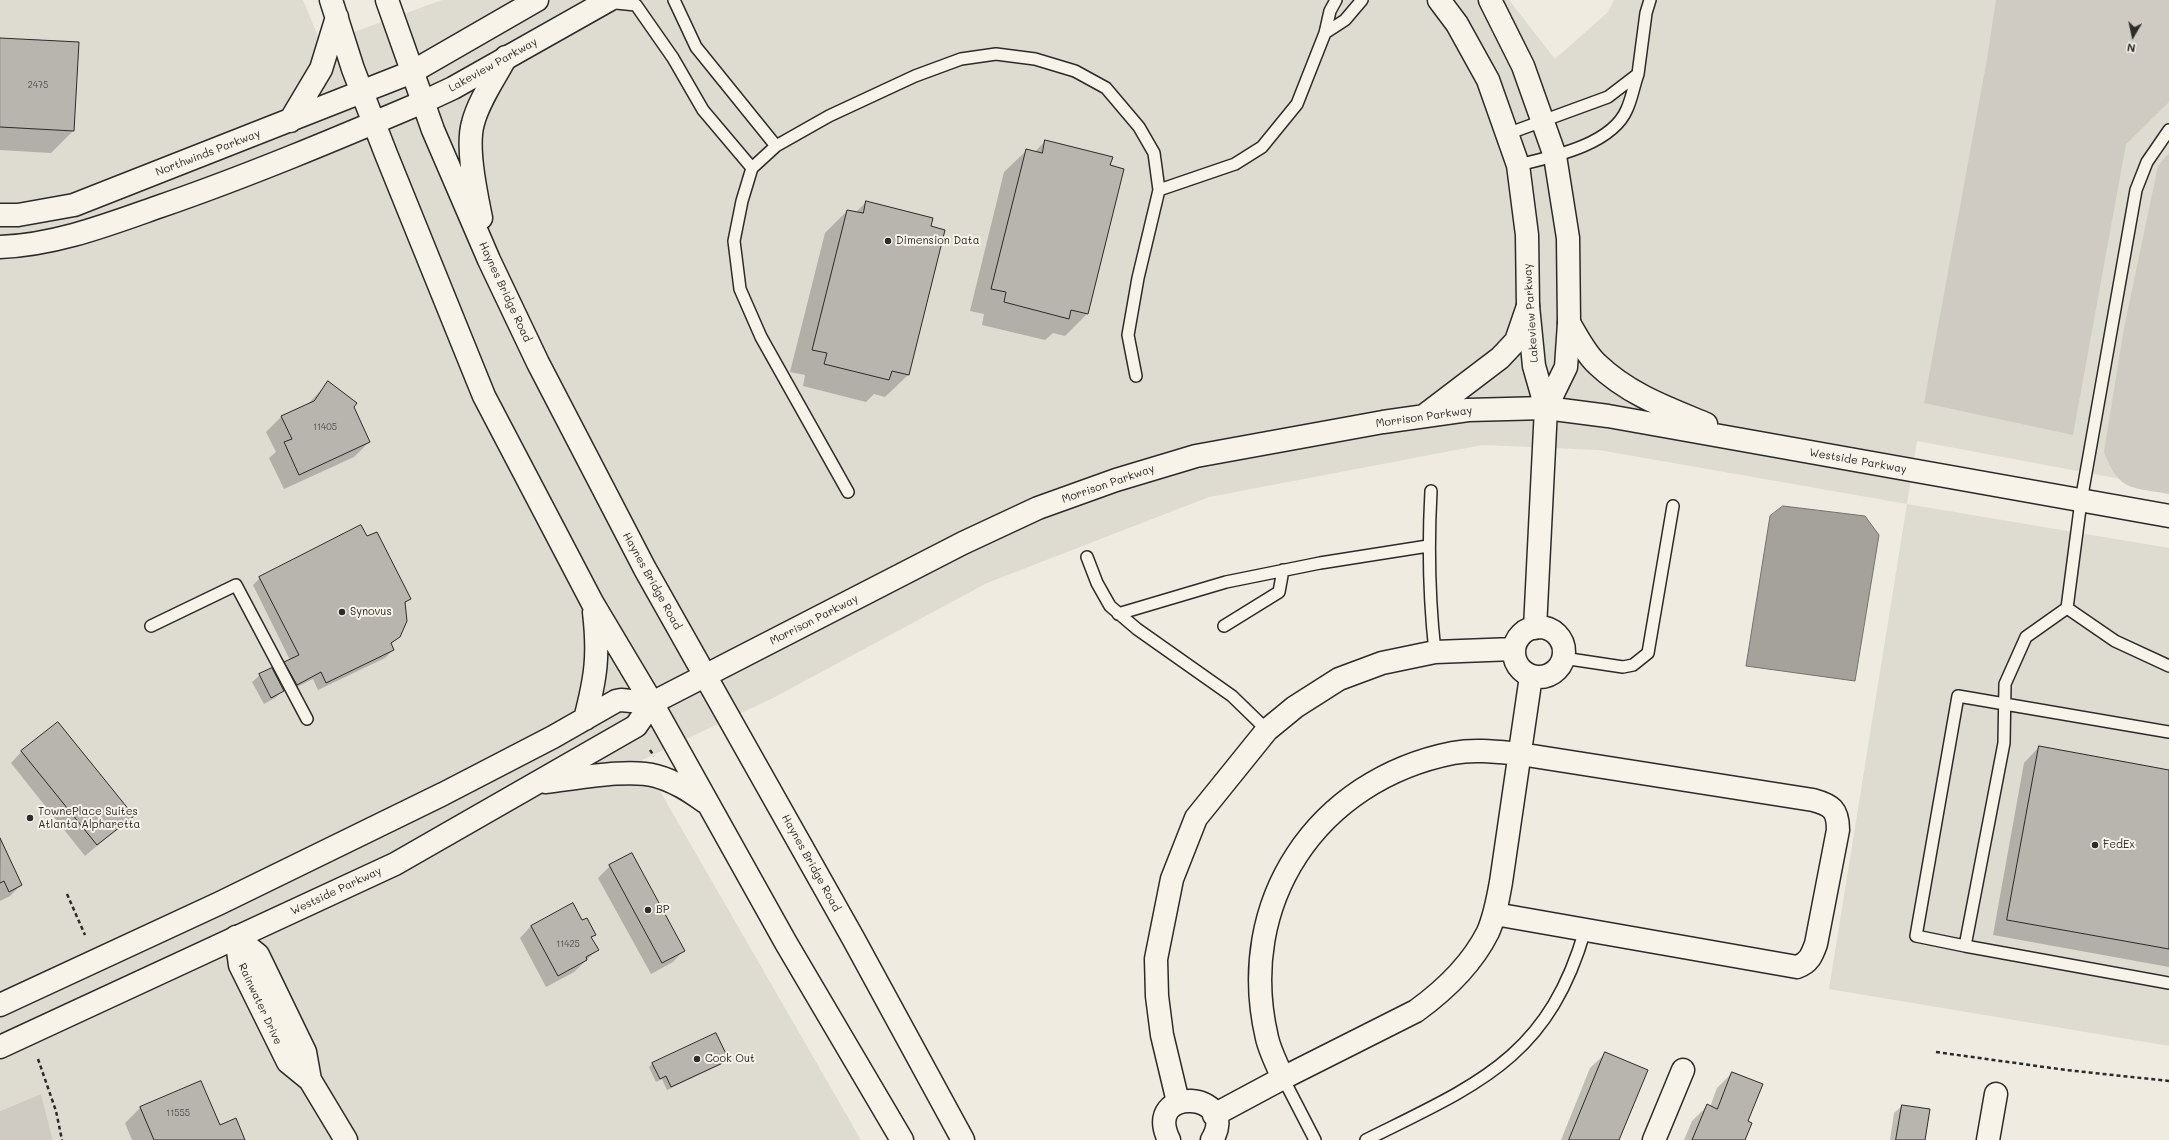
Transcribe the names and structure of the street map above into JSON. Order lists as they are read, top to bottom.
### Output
{
  "streets": {
    "main road": [
      "Lakeview Parkway",
      "Northwinds Parkway",
      "Haynes Bridge Road",
      "Morrison Parkway",
      "Westside Parkway",
      "Rainwater Drive"
    ]
  },
  "crossings": [
    ["Lakeview Parkway", "Haynes Bridge Road"],
    ["Lakeview Parkway", "Morrison Parkway"],
    ["Lakeview Parkway", "Westside Parkway"],
    ["Northwinds Parkway", "Haynes Bridge Road"],
    ["Haynes Bridge Road", "Morrison Parkway"],
    ["Haynes Bridge Road", "Westside Parkway"],
    ["Morrison Parkway", "Westside Parkway"],
    ["Westside Parkway", "Rainwater Drive"]
  ],
  "places": [
    "Dimension Data",
    "Synovus",
    "TownePlace Suites Atlanta Alpharetta",
    "FedEx",
    "BP",
    "Cook Out"
  ],
  "house_numbers": [
    "2475",
    "11405",
    "11425",
    "11555"
  ],
  "north": "bottom"
}
